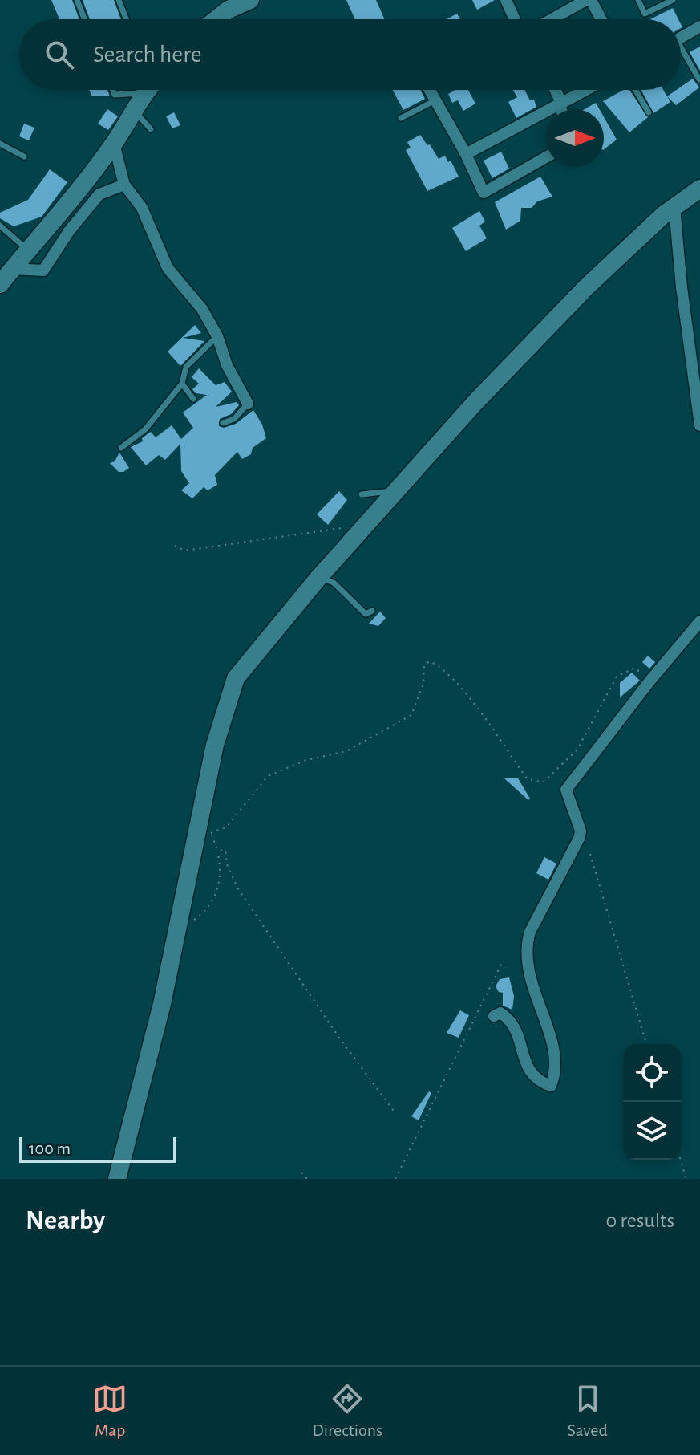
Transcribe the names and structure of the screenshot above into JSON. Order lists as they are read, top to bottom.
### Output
{
  "scale_bar": "100 m",
  "north": "right",
  "page": {
    "search": "Search here",
    "scale": "100 m",
    "heading": ["Nearby", "0 results"],
    "nav": ["Map", "Directions", "Saved"]
  }
}
